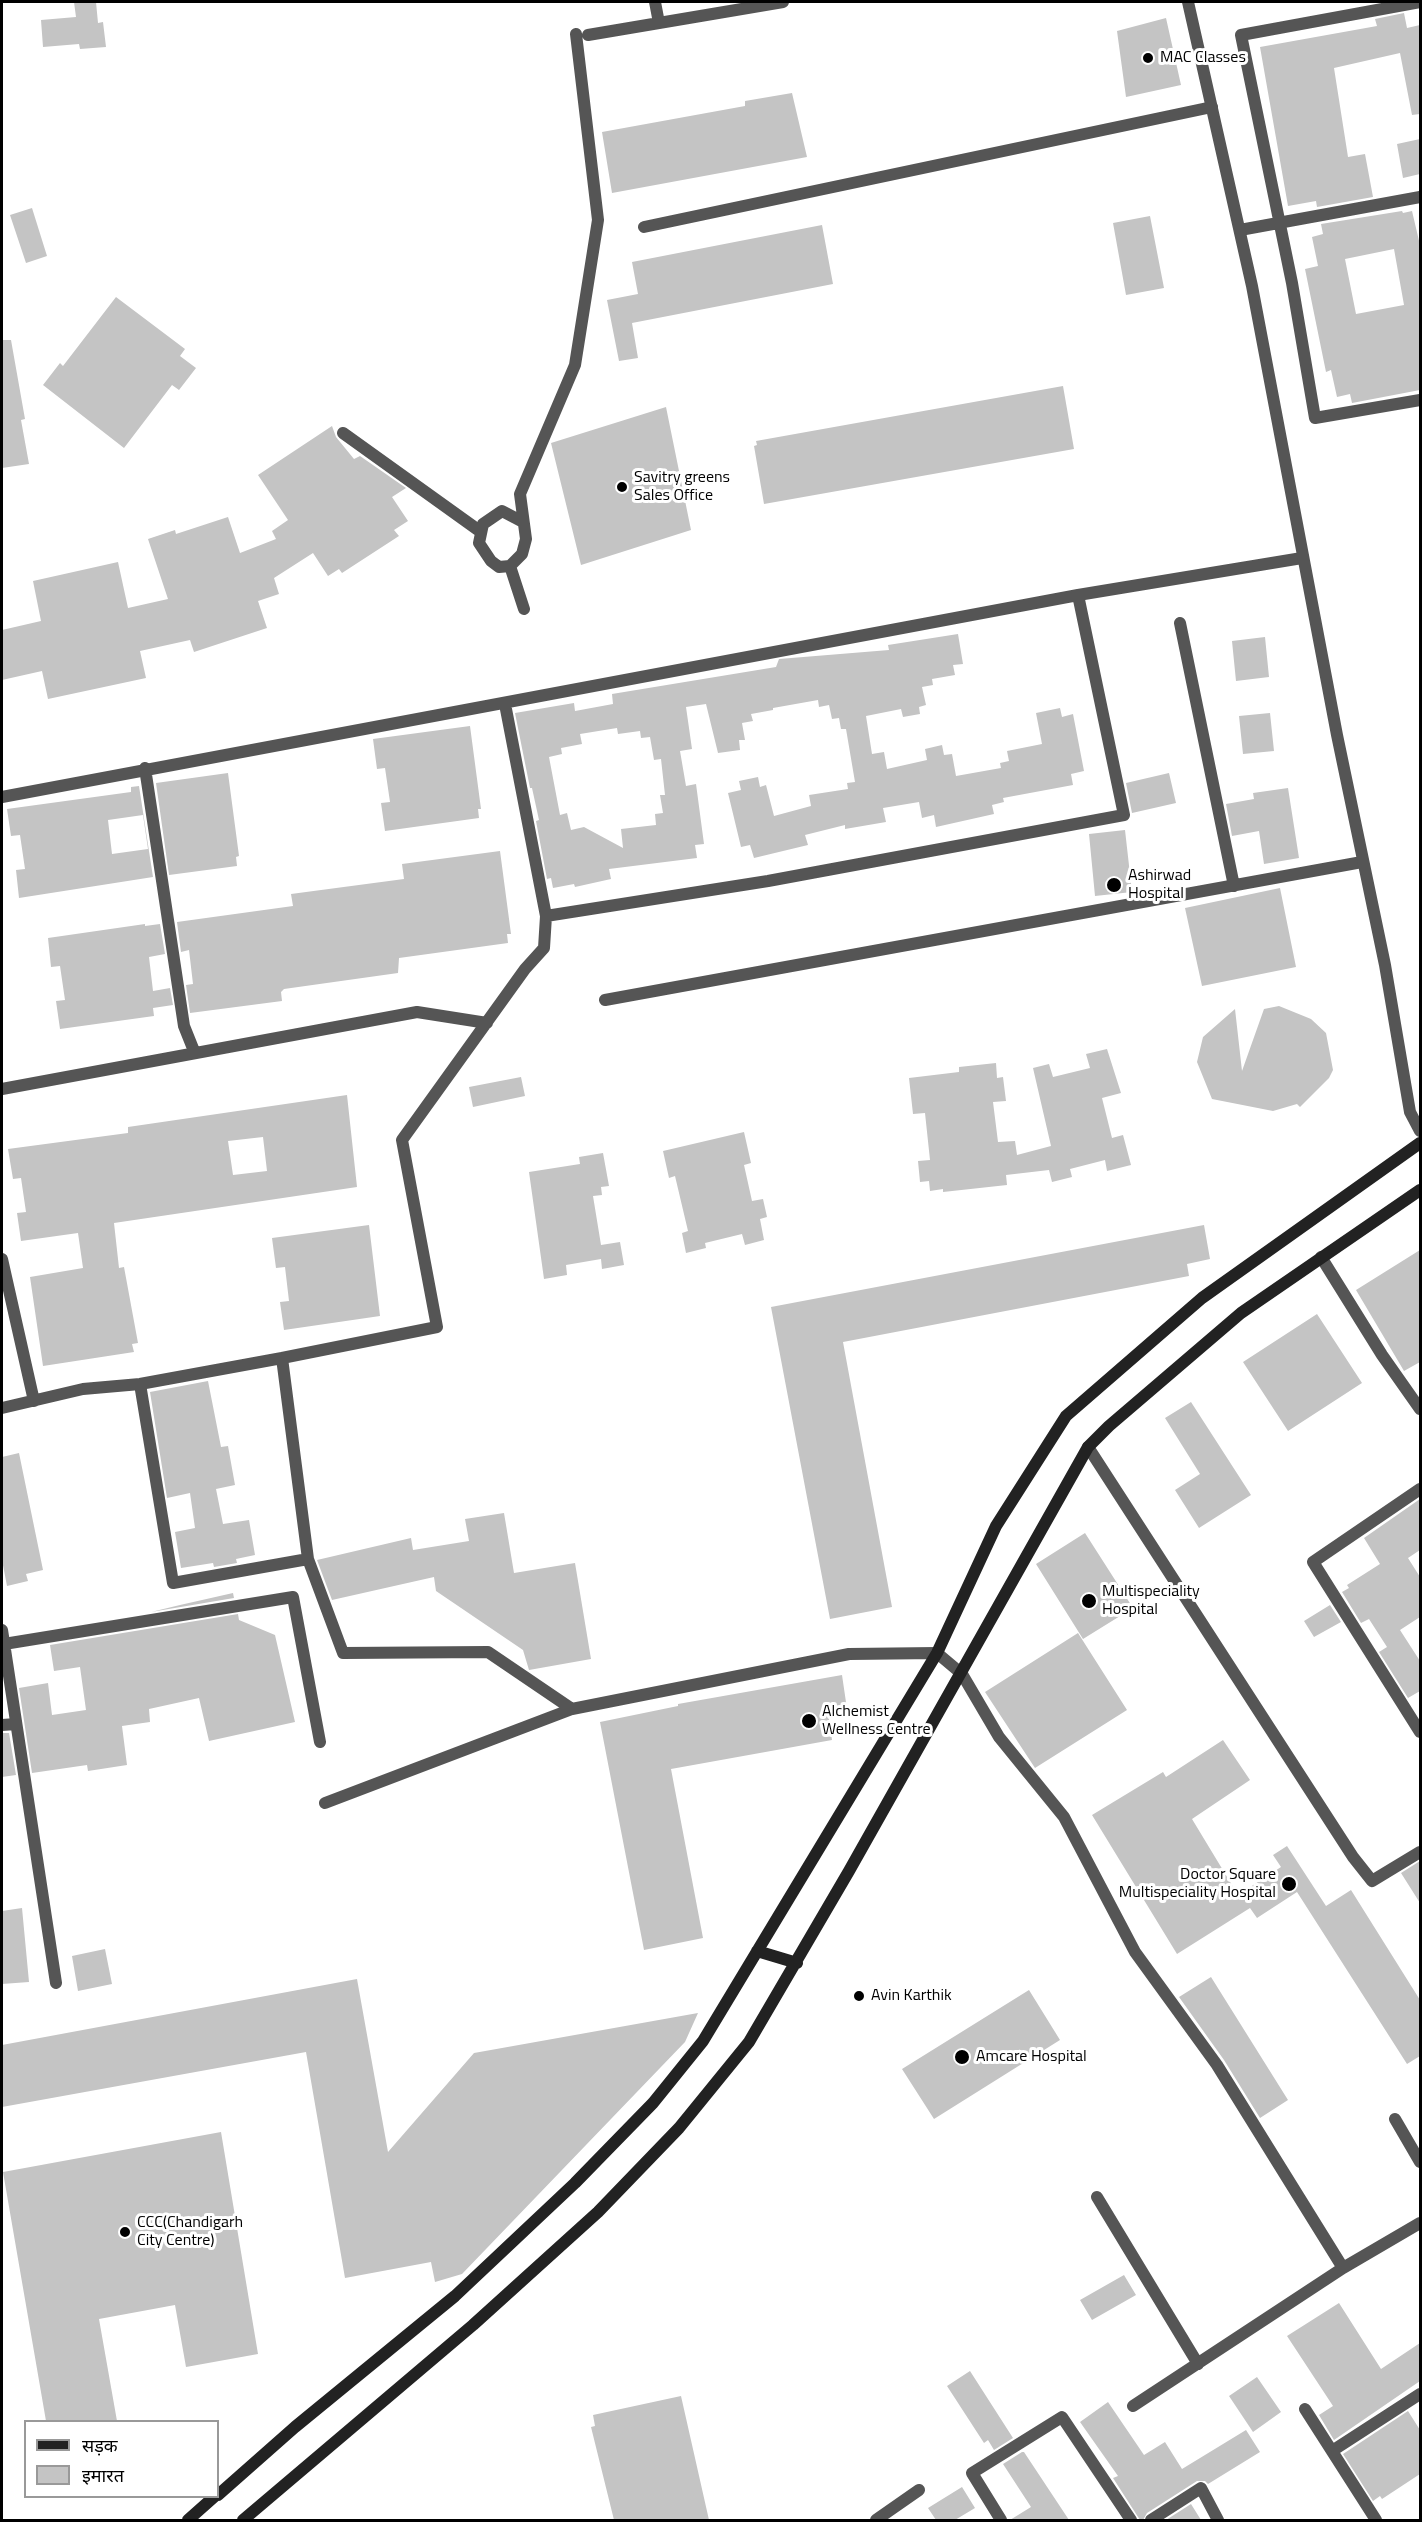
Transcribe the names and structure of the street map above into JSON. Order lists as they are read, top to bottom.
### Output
{
  "places": [
    "MAC Classes",
    "Savitry greens Sales Office",
    "Ashirwad Hospital",
    "Multispeciality Hospital",
    "Alchemist Wellness Centre",
    "Doctor Square Multispeciality Hospital",
    "Avin Karthik",
    "Amcare Hospital",
    "CCC(Chandigarh City Centre)"
  ],
  "legend": ["सड़क", "इमारत"]
}
